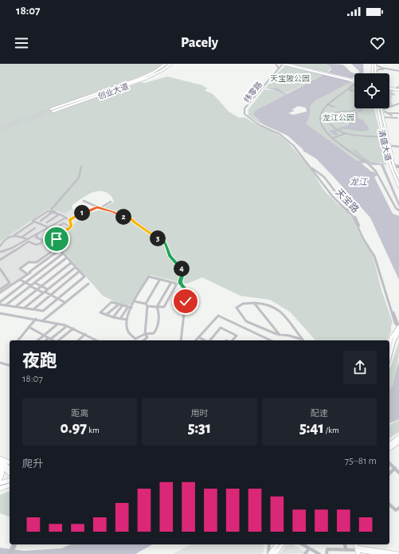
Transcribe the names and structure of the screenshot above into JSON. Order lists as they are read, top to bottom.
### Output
{
  "streets": {
    "main road": ["创业大道", "清盛大道"],
    "street": ["纬零路", "天宝路"]
  },
  "crossings": [
    ["纬零路", "天宝路"]
  ],
  "water": ["龙江"],
  "parks": ["天宝陂公园", "龙江公园"],
  "page": {
    "status": "18:07",
    "header": "Pacely",
    "pins": [
      "1",
      "2",
      "3",
      "4"
    ],
    "heading": ["夜跑", "18:07"],
    "stats": [
      ["距离", "0.97 km"],
      ["用时", "5:31"],
      ["配速", "5:41 /km"]
    ],
    "chart": ["爬升", "75–81 m"]
  }
}
